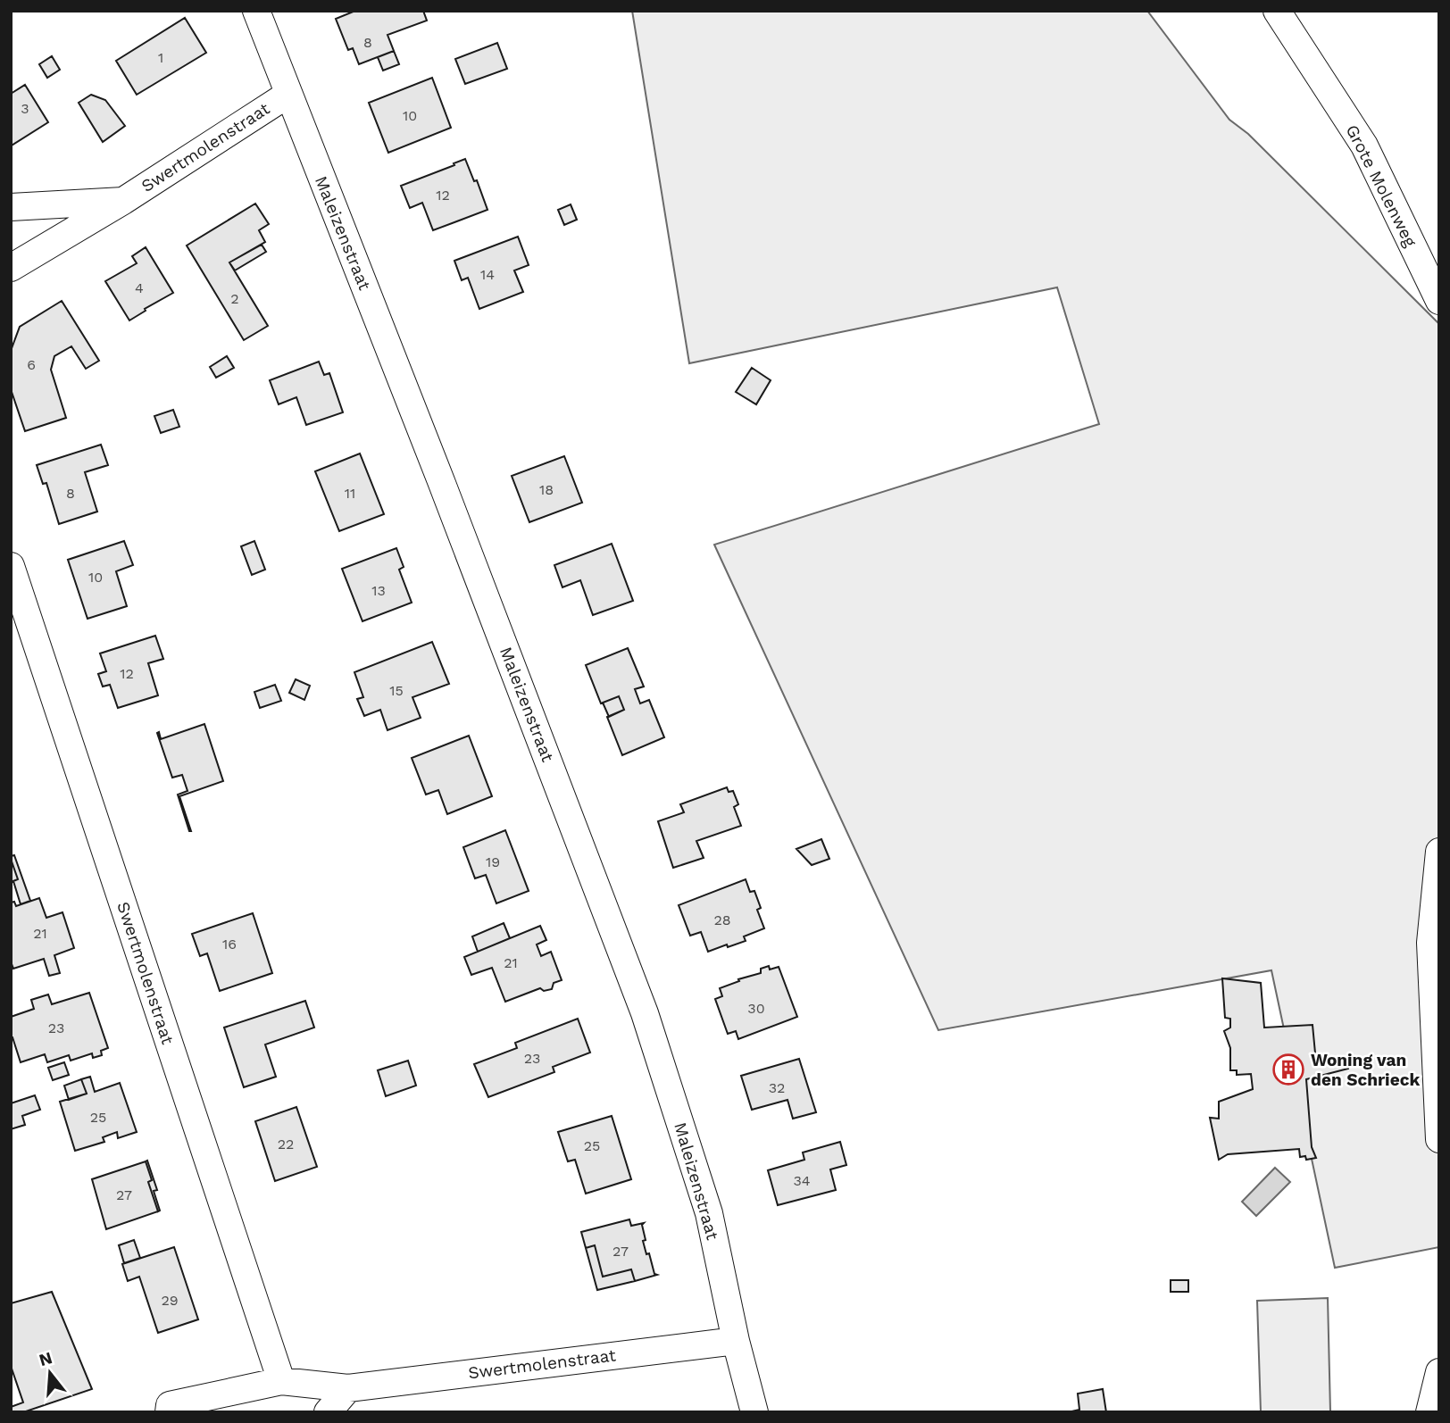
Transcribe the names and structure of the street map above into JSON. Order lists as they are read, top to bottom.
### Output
{
  "streets": {
    "street": ["Swertmolenstraat", "Grote Molenweg", "Maleizenstraat"]
  },
  "crossings": [
    ["Swertmolenstraat", "Maleizenstraat"]
  ],
  "places": {
    "building": ["Woning van den Schrieck"]
  },
  "house_numbers": [
    "8",
    "1",
    "3",
    "10",
    "12",
    "14",
    "4",
    "2",
    "6",
    "18",
    "8",
    "11",
    "10",
    "13",
    "12",
    "15",
    "19",
    "28",
    "21",
    "16",
    "21",
    "30",
    "23",
    "23",
    "32",
    "25",
    "22",
    "25",
    "34",
    "27",
    "27",
    "29"
  ],
  "north": "top"
}
